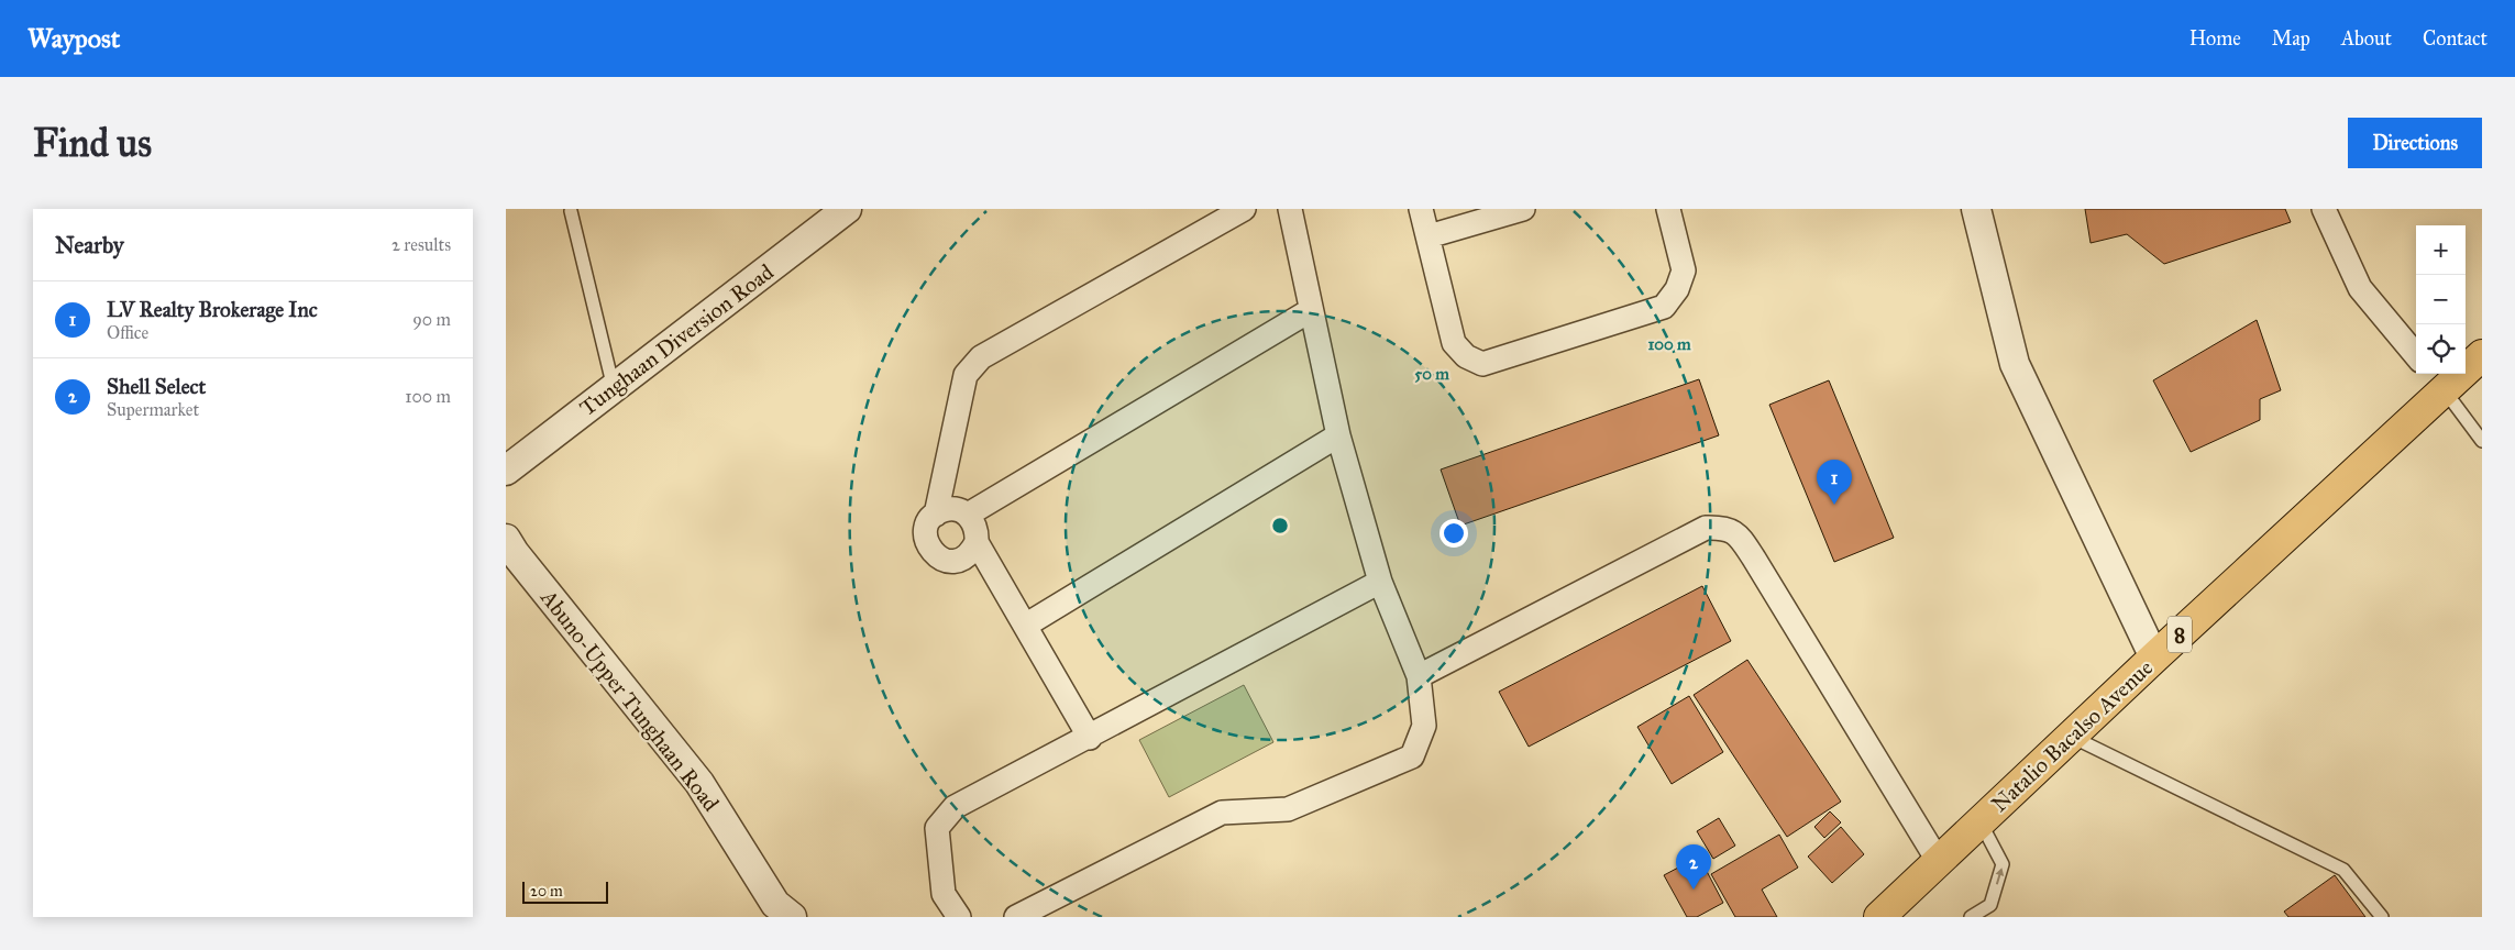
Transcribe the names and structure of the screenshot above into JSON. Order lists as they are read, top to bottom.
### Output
{
  "streets": {
    "highway": ["8", "Natalio Bacalso Avenue"],
    "street": ["Tunghaan Diversion Road", "Abuno-Upper Tunghaan Road"]
  },
  "scale_bar": "20 m",
  "page": {
    "header": "Waypost",
    "nav": [
      "Home",
      "Map",
      "About",
      "Contact"
    ],
    "buttons": "Directions",
    "title": "Find us",
    "heading": ["Nearby", "2 results"],
    "map_buttons": ["+", "−"],
    "list": [
      {
        "mark": "1",
        "name": "LV Realty Brokerage Inc",
        "note": "Office",
        "value": "90 m"
      },
      {
        "mark": "2",
        "name": "Shell Select",
        "note": "Supermarket",
        "value": "100 m"
      }
    ],
    "pins": ["1", "2"],
    "scale": "20 m"
  },
  "rings": ["100 m", "50 m"]
}
